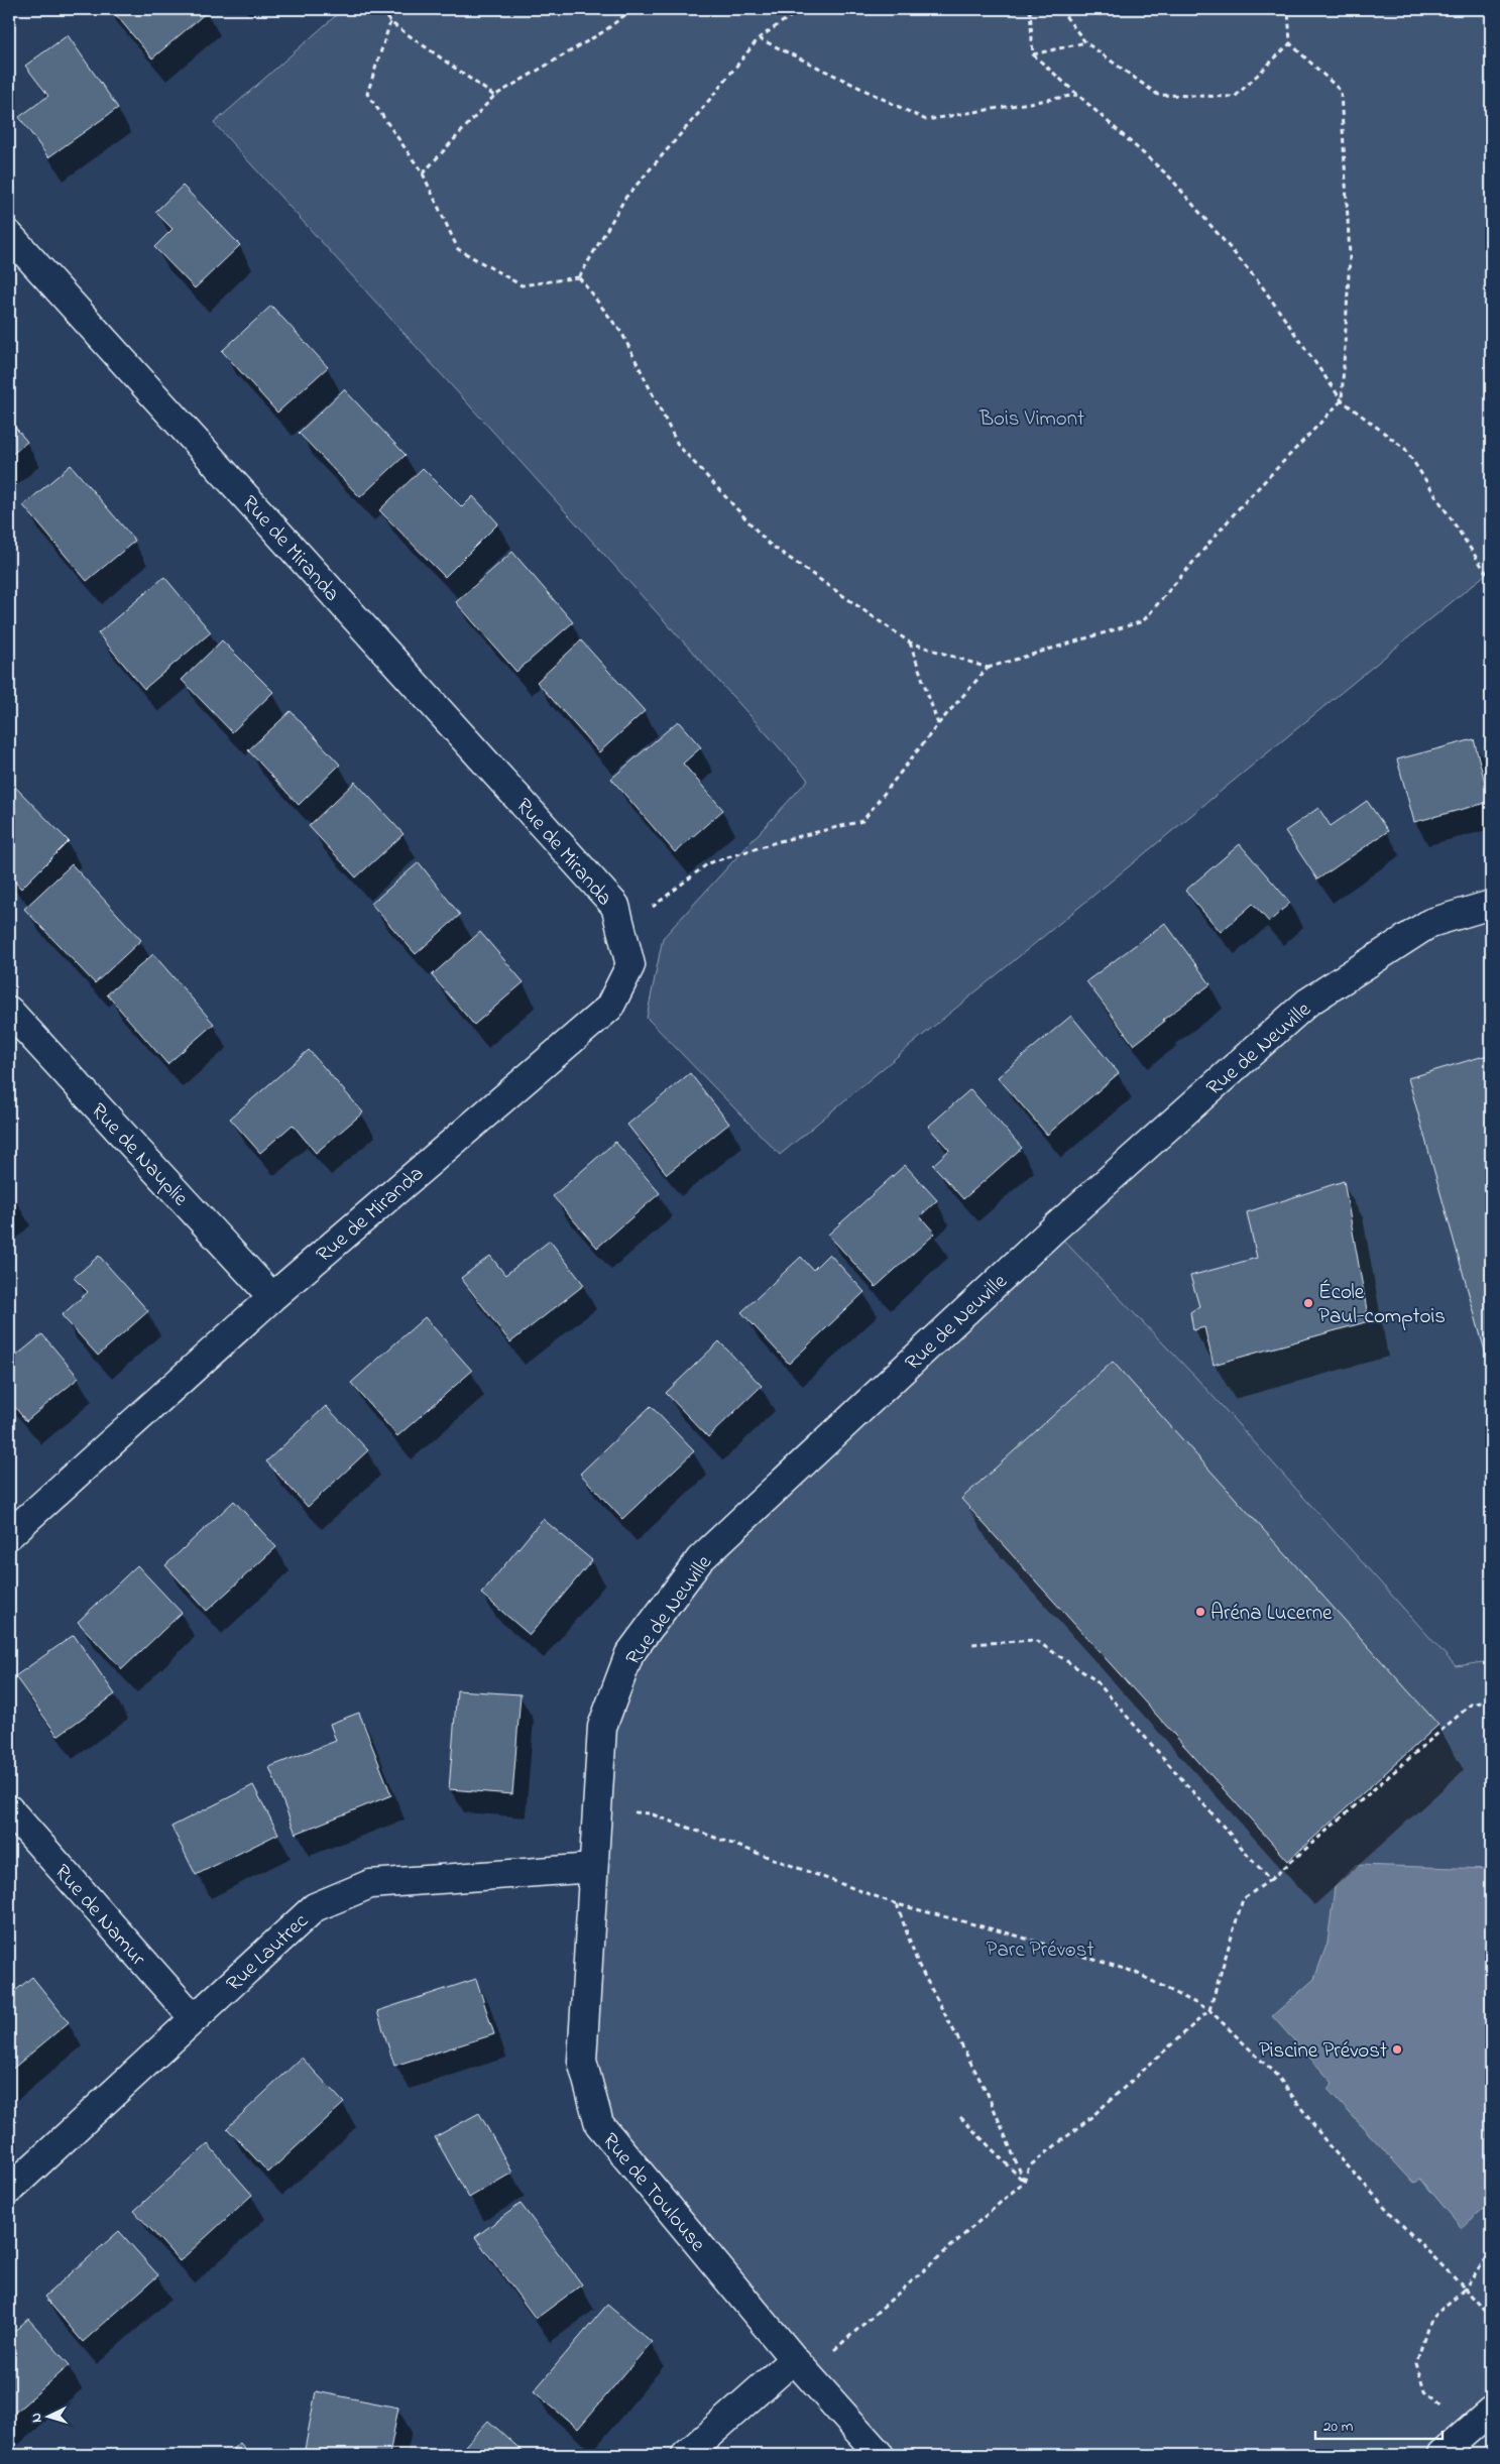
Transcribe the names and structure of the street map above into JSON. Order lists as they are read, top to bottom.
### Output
{
  "streets": {
    "street": [
      "Rue de Miranda",
      "Rue de Neuville",
      "Rue de Nauplie",
      "Rue de Namur",
      "Rue Lautrec",
      "Rue de Toulouse"
    ]
  },
  "crossings": [
    ["Rue de Miranda", "Rue de Nauplie"],
    ["Rue de Neuville", "Rue Lautrec"],
    ["Rue de Neuville", "Rue de Toulouse"],
    ["Rue de Namur", "Rue Lautrec"],
    ["Rue Lautrec", "Rue de Toulouse"]
  ],
  "parks": ["Bois Vimont", "Parc Prévost"],
  "places": ["École Paul-comptois", "Aréna Lucerne", "Piscine Prévost"],
  "scale_bar": "20 m",
  "north": "left"
}
